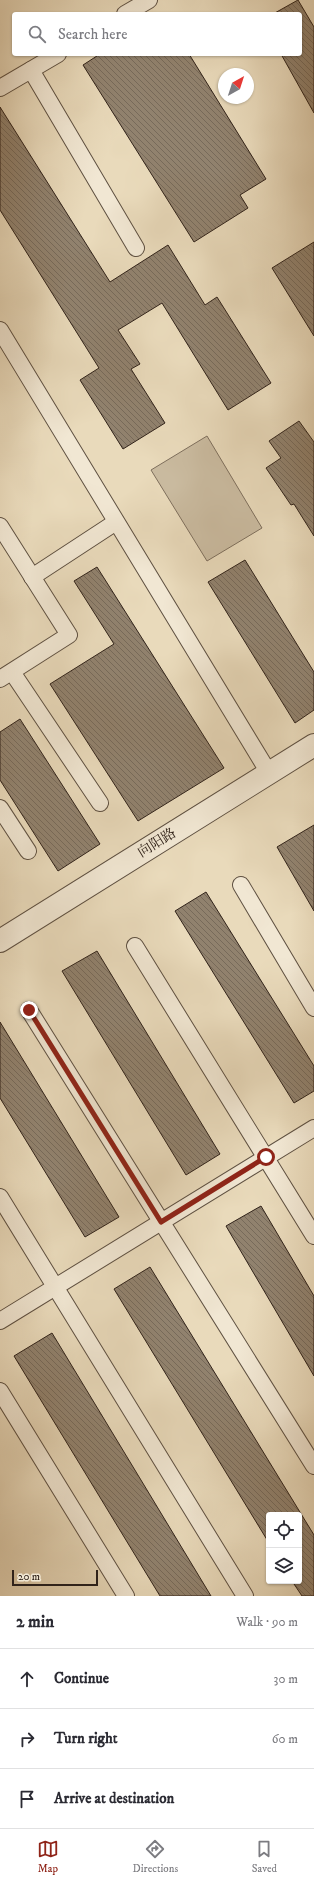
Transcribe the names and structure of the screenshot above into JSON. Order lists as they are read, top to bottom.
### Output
{
  "streets": {
    "street": ["向阳路"]
  },
  "scale_bar": "20 m",
  "north": "top right",
  "page": {
    "search": "Search here",
    "scale": "20 m",
    "heading": ["2 min", "Walk · 90 m"],
    "list": [
      ["Continue", "30 m"],
      ["Turn right", "60 m"],
      "Arrive at destination"
    ],
    "nav": ["Map", "Directions", "Saved"]
  }
}
